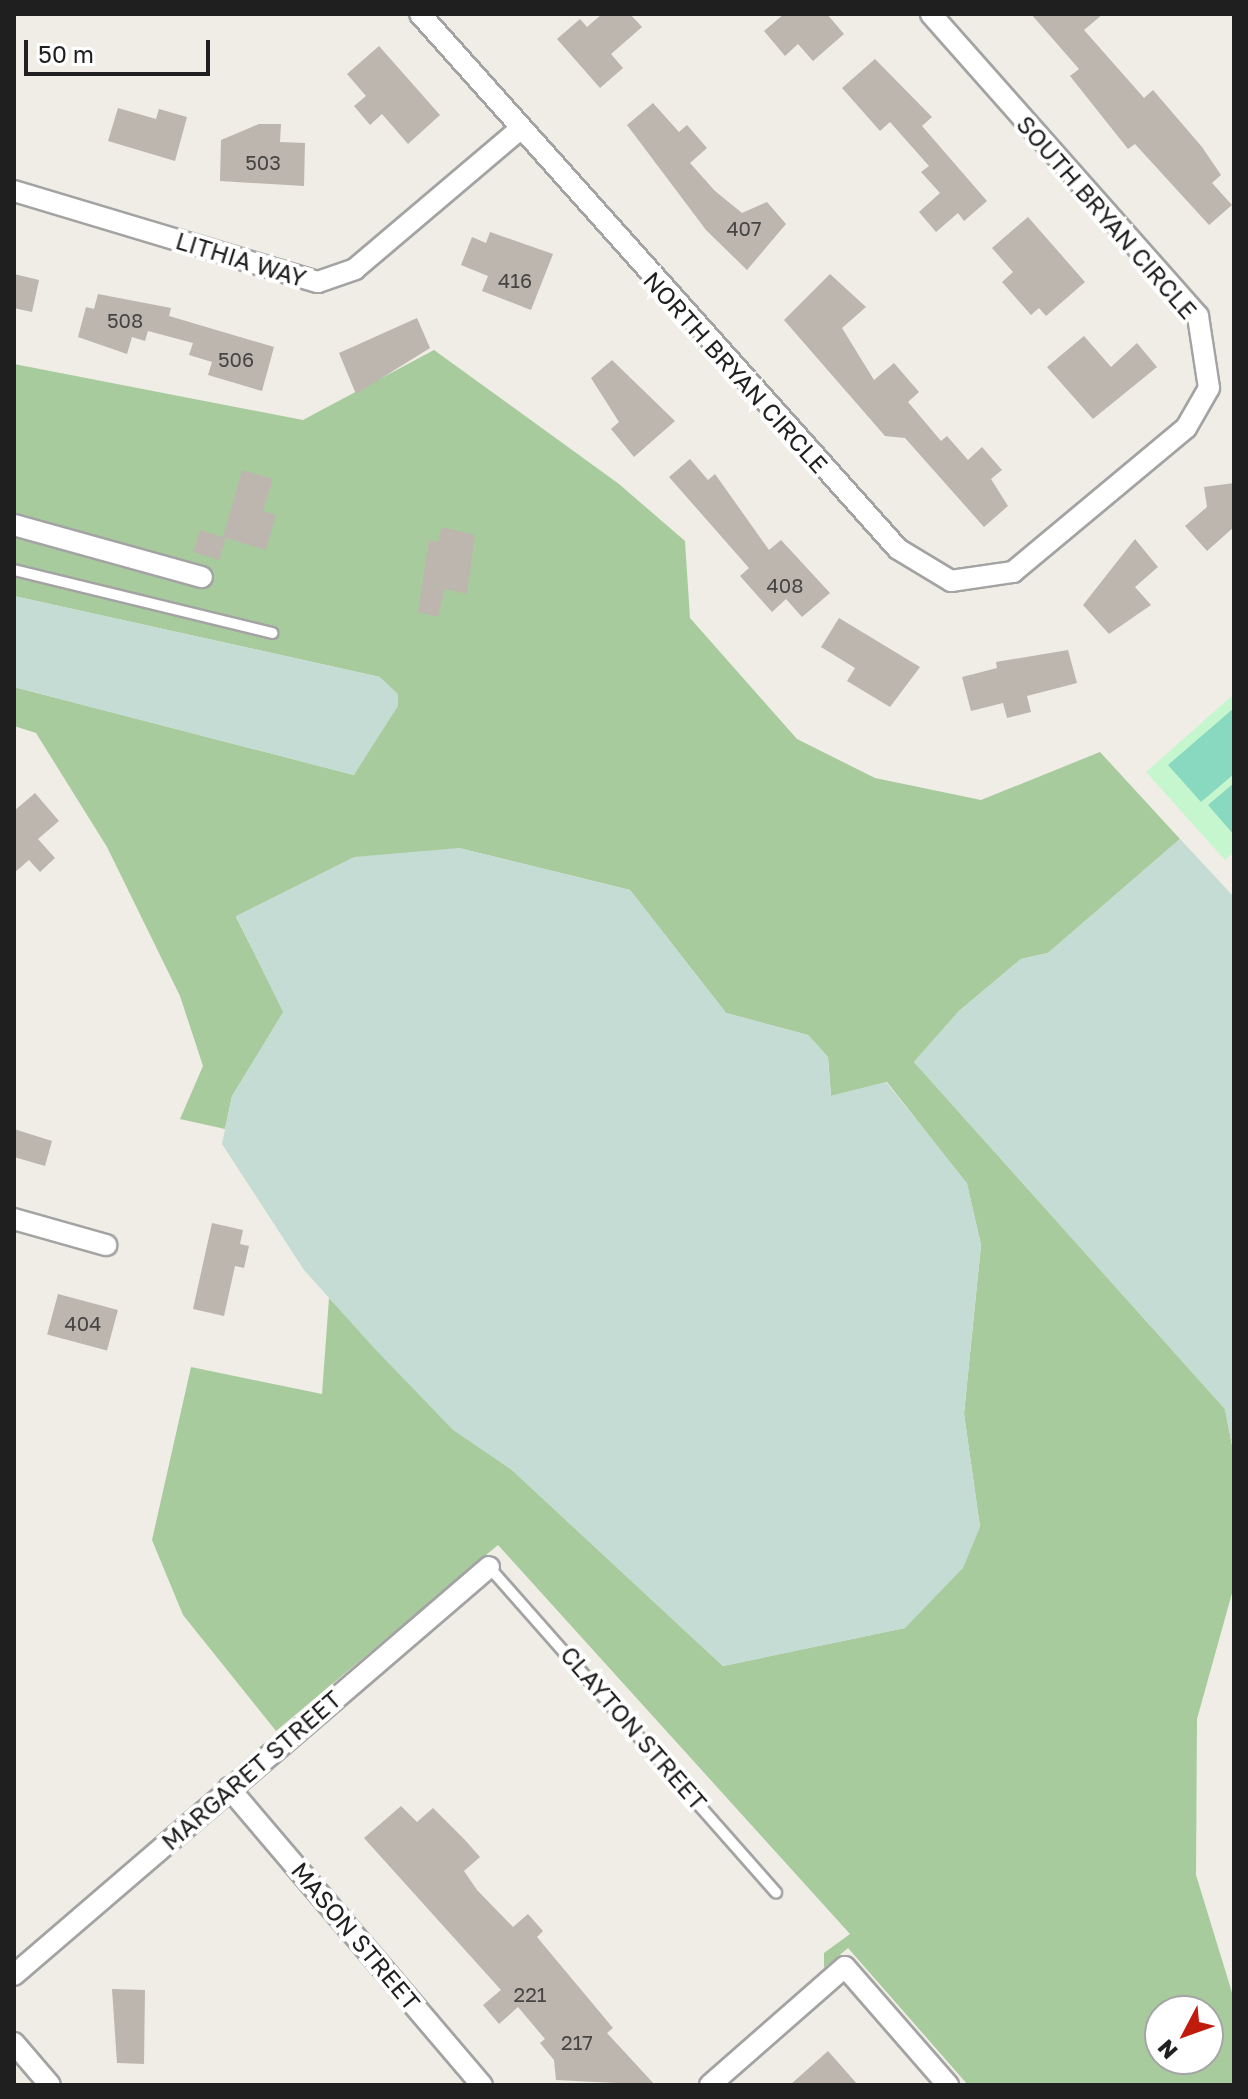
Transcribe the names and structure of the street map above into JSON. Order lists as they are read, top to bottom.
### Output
{
  "streets": {
    "street": [
      "SOUTH BRYAN CIRCLE",
      "LITHIA WAY",
      "NORTH BRYAN CIRCLE",
      "MARGARET STREET",
      "MASON STREET"
    ],
    "lane": ["CLAYTON STREET"]
  },
  "crossings": [
    ["SOUTH BRYAN CIRCLE", "NORTH BRYAN CIRCLE"],
    ["LITHIA WAY", "NORTH BRYAN CIRCLE"],
    ["CLAYTON STREET", "MARGARET STREET"],
    ["MARGARET STREET", "MASON STREET"]
  ],
  "house_numbers": [
    "503",
    "407",
    "416",
    "508",
    "506",
    "408",
    "404",
    "221",
    "217"
  ],
  "scale_bar": "50 m",
  "north": "bottom left"
}
